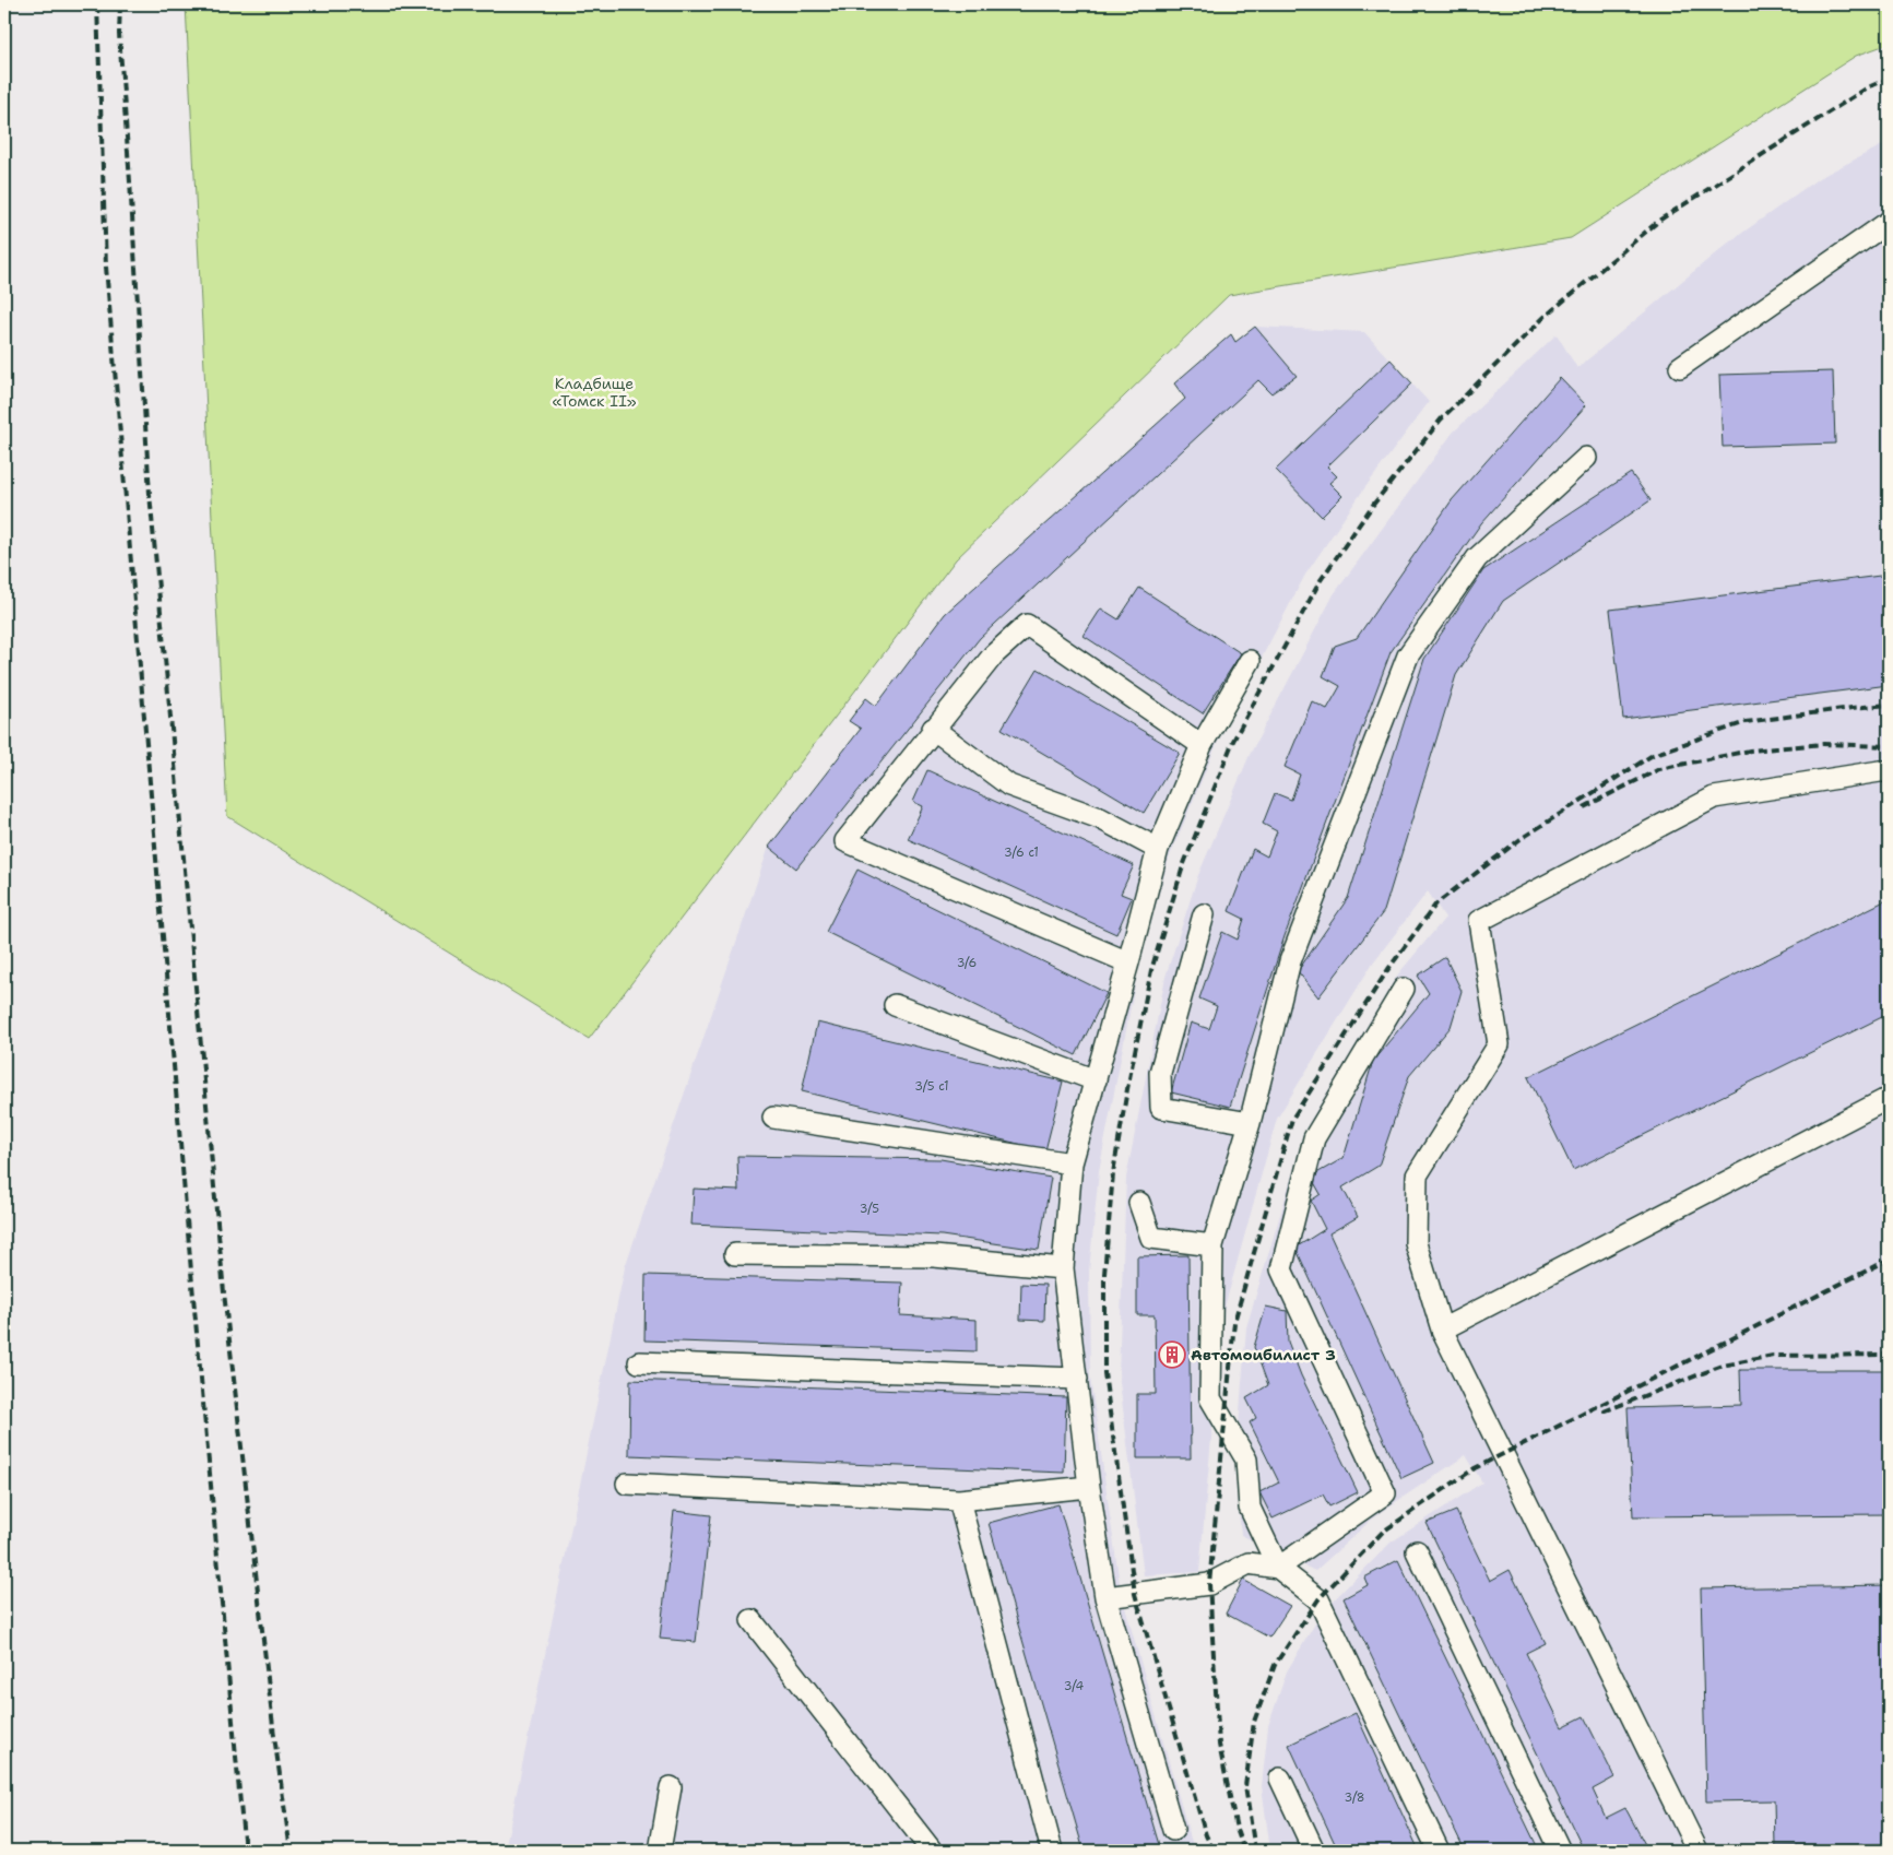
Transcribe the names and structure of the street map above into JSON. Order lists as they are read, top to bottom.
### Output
{
  "parks": ["Кладбище «Томск II»"],
  "places": {
    "building": ["Автомоибилист 3"]
  },
  "house_numbers": [
    "3/6 с1",
    "3/6",
    "3/5 с1",
    "3/5",
    "3/4",
    "3/8"
  ]
}
